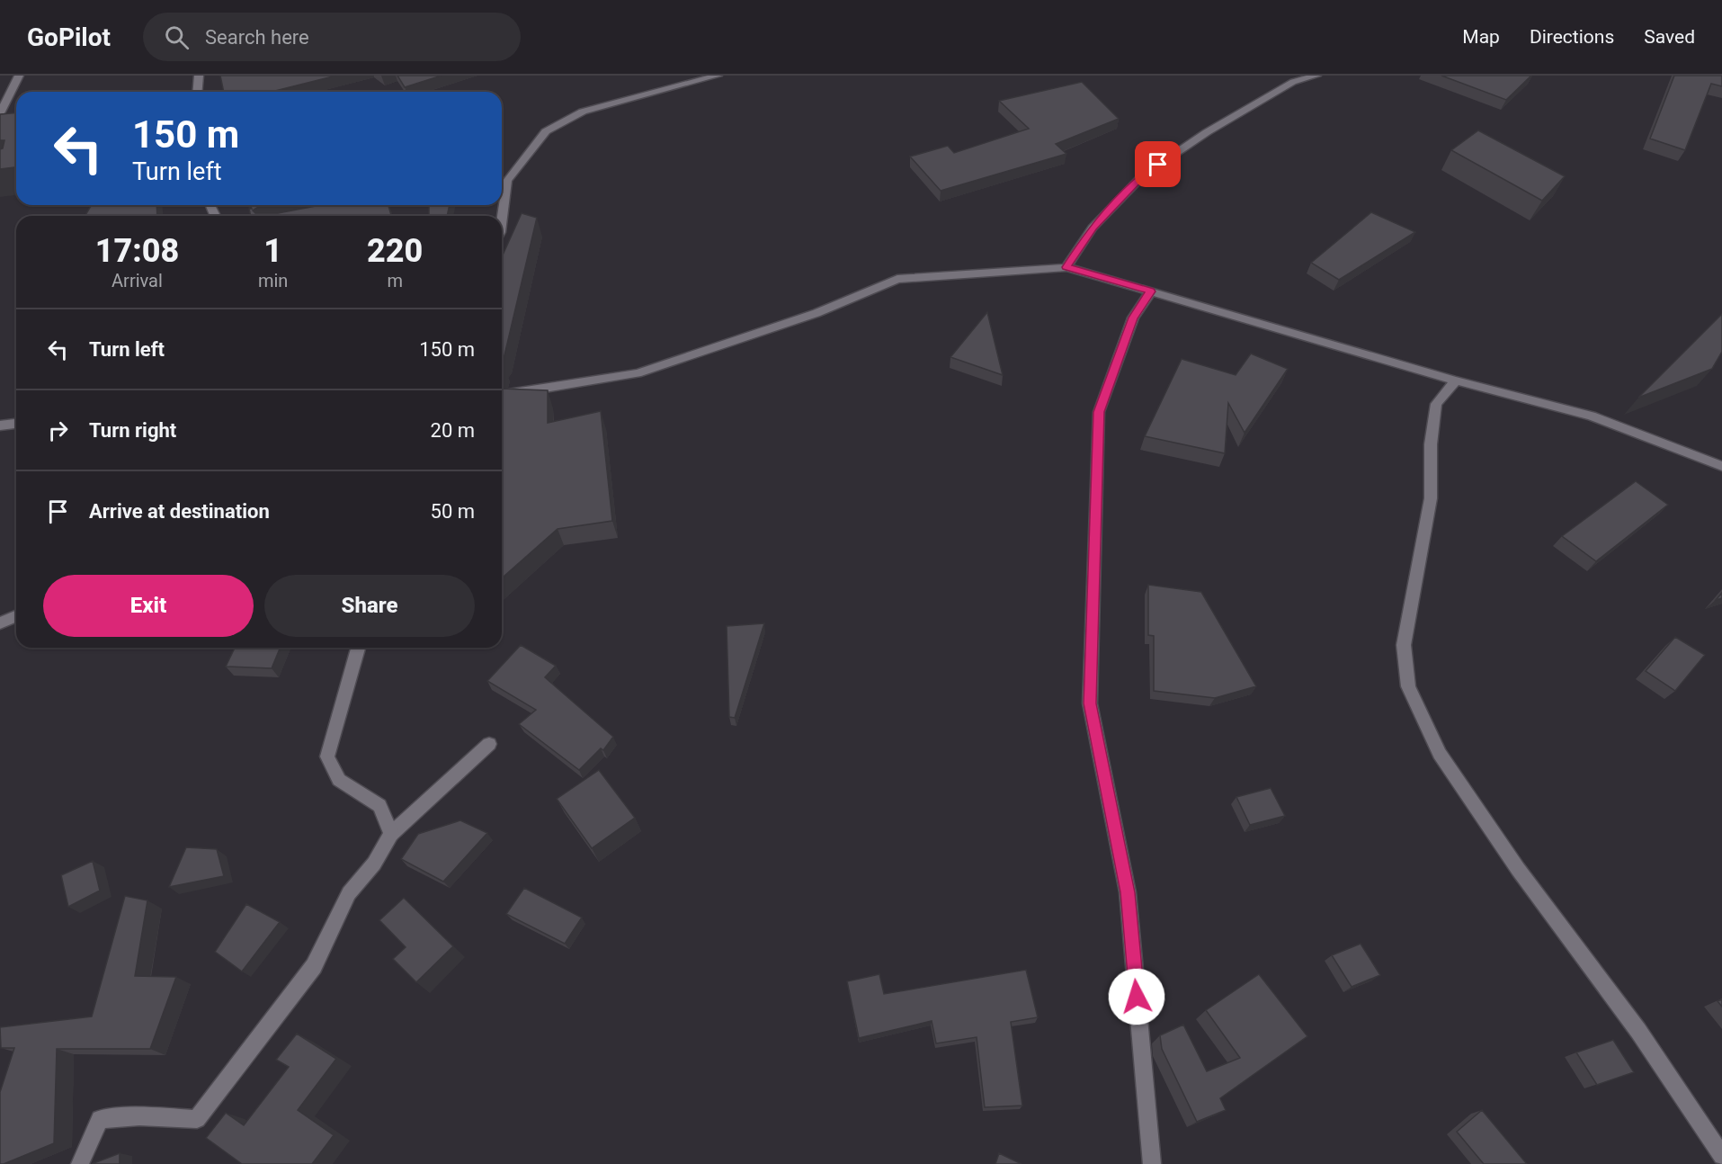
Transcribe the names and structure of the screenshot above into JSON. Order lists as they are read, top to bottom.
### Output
{
  "page": {
    "header": "GoPilot",
    "search": "Search here",
    "nav": ["Map", "Directions", "Saved"],
    "turn": ["150 m", "Turn left"],
    "eta": [
      "17:08",
      "Arrival",
      "1",
      "min",
      "220",
      "m"
    ],
    "list": [
      {
        "name": "Turn left",
        "value": "150 m"
      },
      {
        "name": "Turn right",
        "value": "20 m"
      },
      {
        "name": "Arrive at destination",
        "value": "50 m"
      }
    ],
    "buttons": ["Exit", "Share"]
  }
}
